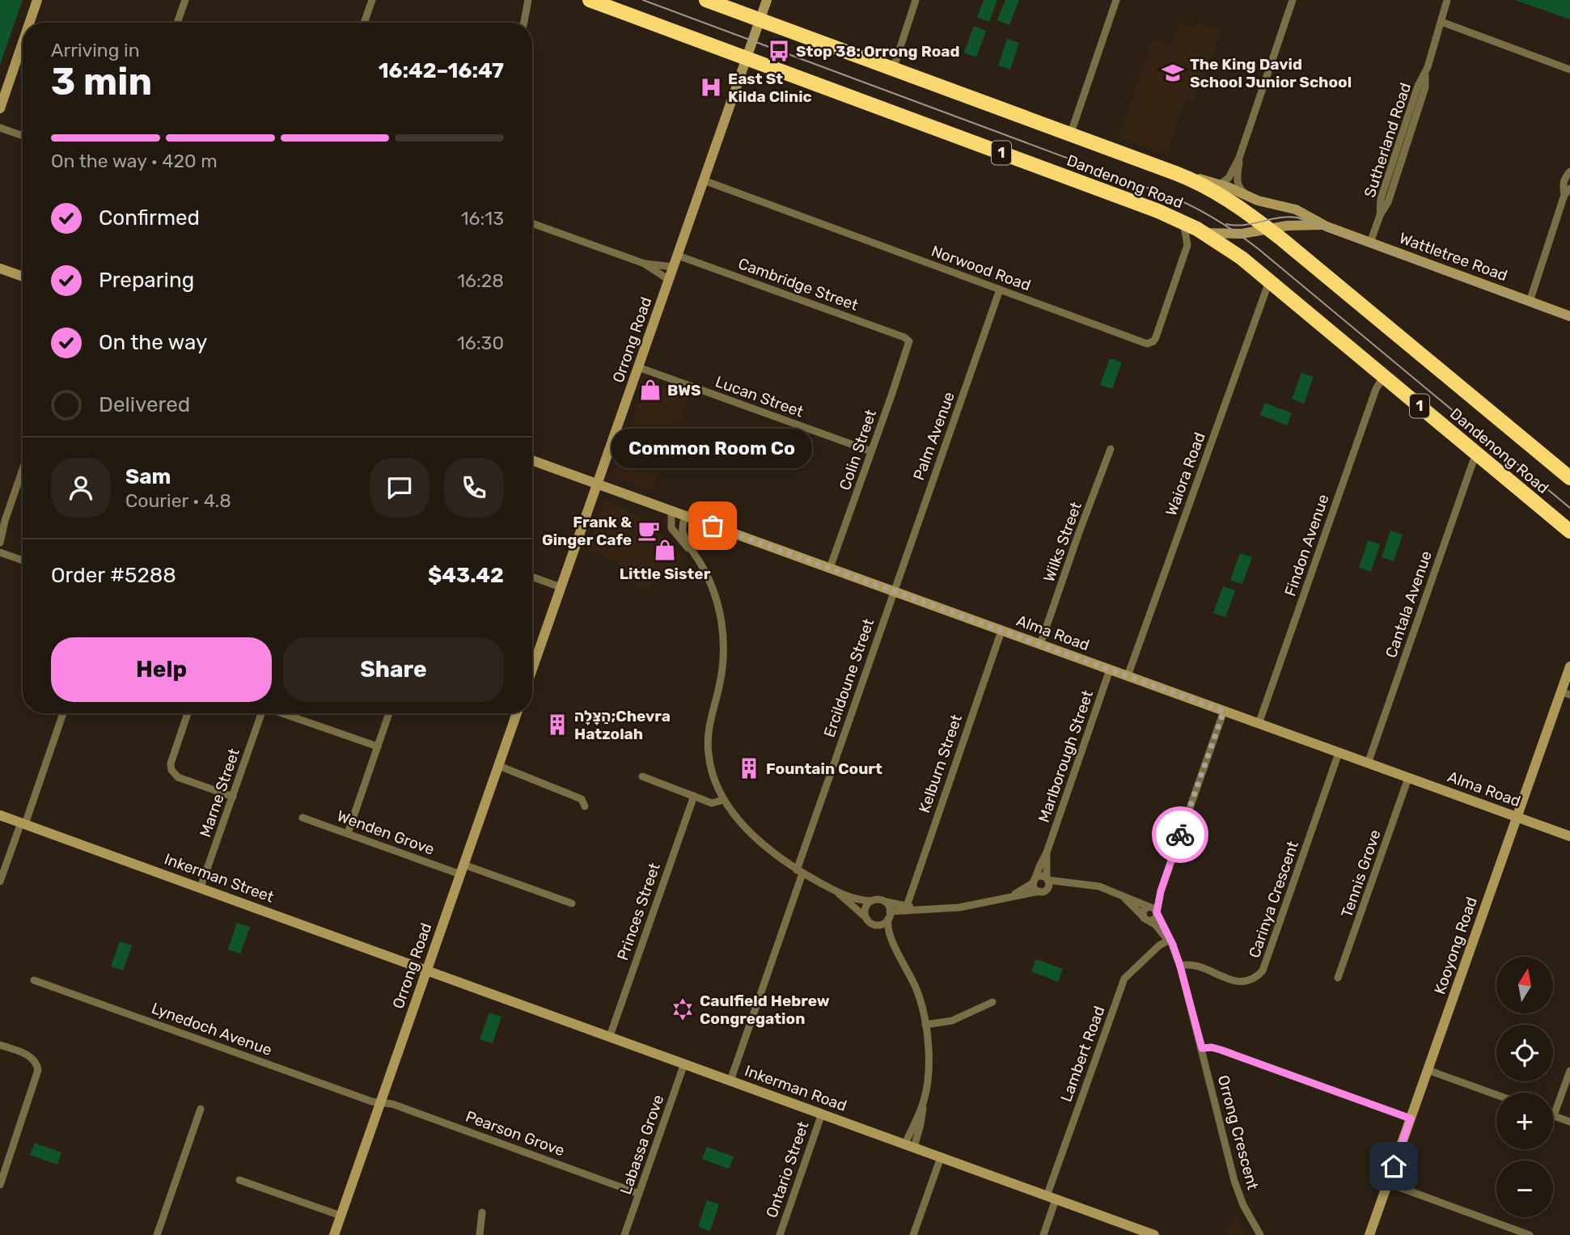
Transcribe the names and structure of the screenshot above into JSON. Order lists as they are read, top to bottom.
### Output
{
  "streets": {
    "highway": ["1", "Dandenong Road"],
    "street": [
      "Sutherland Road",
      "Wattletree Road",
      "Norwood Road",
      "Cambridge Street",
      "Orrong Road",
      "Lucan Street",
      "Palm Avenue",
      "Colin Street",
      "Waiora Road",
      "Wilks Street",
      "Findon Avenue",
      "Cantala Avenue",
      "Alma Road",
      "Ercildoune Street",
      "Marlborough Street",
      "Kelburn Street",
      "Marne Street",
      "Wenden Grove",
      "Tennis Grove",
      "Inkerman Street",
      "Carinya Crescent",
      "Princes Street",
      "Kooyong Road",
      "Lynedoch Avenue",
      "Lambert Road",
      "Inkerman Road",
      "Orrong Crescent",
      "Pearson Grove",
      "Labassa Grove",
      "Ontario Street"
    ]
  },
  "crossings": [
    ["Sutherland Road", "Wattletree Road"],
    ["Dandenong Road", "Wattletree Road"],
    ["Dandenong Road", "Norwood Road"],
    ["Dandenong Road", "Orrong Road"],
    ["Dandenong Road", "Waiora Road"],
    ["Dandenong Road", "Findon Avenue"],
    ["Dandenong Road", "Cantala Avenue"],
    ["Norwood Road", "Orrong Road"],
    ["Norwood Road", "Palm Avenue"],
    ["Cambridge Street", "Orrong Road"],
    ["Cambridge Street", "Colin Street"],
    ["Orrong Road", "Lucan Street"],
    ["Orrong Road", "Alma Road"],
    ["Orrong Road", "Wenden Grove"],
    ["Orrong Road", "Inkerman Street"],
    ["Orrong Road", "Lynedoch Avenue"],
    ["Orrong Road", "Inkerman Road"],
    ["Orrong Road", "Pearson Grove"],
    ["Lucan Street", "Colin Street"],
    ["Palm Avenue", "Alma Road"],
    ["Palm Avenue", "Ercildoune Street"],
    ["Colin Street", "Alma Road"],
    ["Waiora Road", "Alma Road"],
    ["Wilks Street", "Alma Road"],
    ["Findon Avenue", "Alma Road"],
    ["Cantala Avenue", "Alma Road"],
    ["Alma Road", "Ercildoune Street"],
    ["Alma Road", "Marlborough Street"],
    ["Alma Road", "Kelburn Street"],
    ["Alma Road", "Tennis Grove"],
    ["Alma Road", "Carinya Crescent"],
    ["Alma Road", "Kooyong Road"],
    ["Ercildoune Street", "Inkerman Road"],
    ["Marne Street", "Inkerman Street"],
    ["Inkerman Street", "Inkerman Road"],
    ["Carinya Crescent", "Orrong Crescent"],
    ["Princes Street", "Inkerman Road"],
    ["Lynedoch Avenue", "Pearson Grove"],
    ["Lambert Road", "Inkerman Road"],
    ["Lambert Road", "Orrong Crescent"],
    ["Inkerman Road", "Labassa Grove"],
    ["Inkerman Road", "Ontario Street"],
    ["Pearson Grove", "Labassa Grove"]
  ],
  "places": {
    "bus stop": ["Stop 38: Orrong Road"],
    "school or university": ["The King David School Junior School"],
    "hospital": ["East St Kilda Clinic"],
    "shop": ["BWS", "Little Sister"],
    "other": ["Common Room Co"],
    "cafe": ["Frank & Ginger Cafe"],
    "building": ["הַצָּלָה;Chevra Hatzolah", "Fountain Court"],
    "synagogue": ["Caulfield Hebrew Congregation"]
  },
  "north": "top",
  "page": {
    "heading": ["3 min", "Arriving in", "16:42–16:47"],
    "panel": [
      "Sam",
      "Courier · 4.8",
      "Order #5288",
      "$43.42"
    ],
    "bar": "On the way · 420 m",
    "list": [
      ["Confirmed", "16:13"],
      ["Preparing", "16:28"],
      ["On the way", "16:30"],
      "Delivered"
    ],
    "bubble": "Common Room Co",
    "buttons": ["Help", "Share"],
    "map_buttons": ["+", "−"]
  }
}
